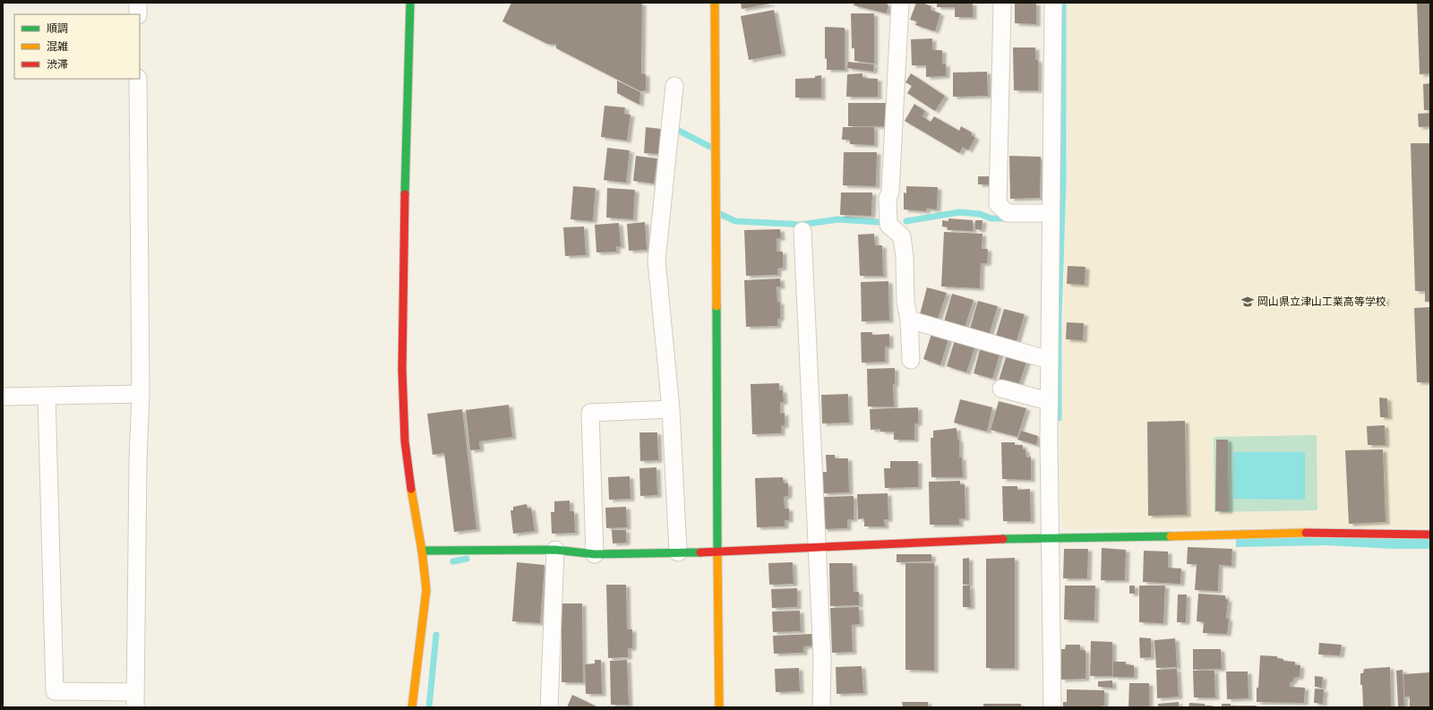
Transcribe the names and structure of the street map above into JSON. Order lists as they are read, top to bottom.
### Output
{
  "places": {
    "school or university": ["岡山県立津山工業高等学校"]
  },
  "legend": ["順調", "混雑", "渋滞"]
}
